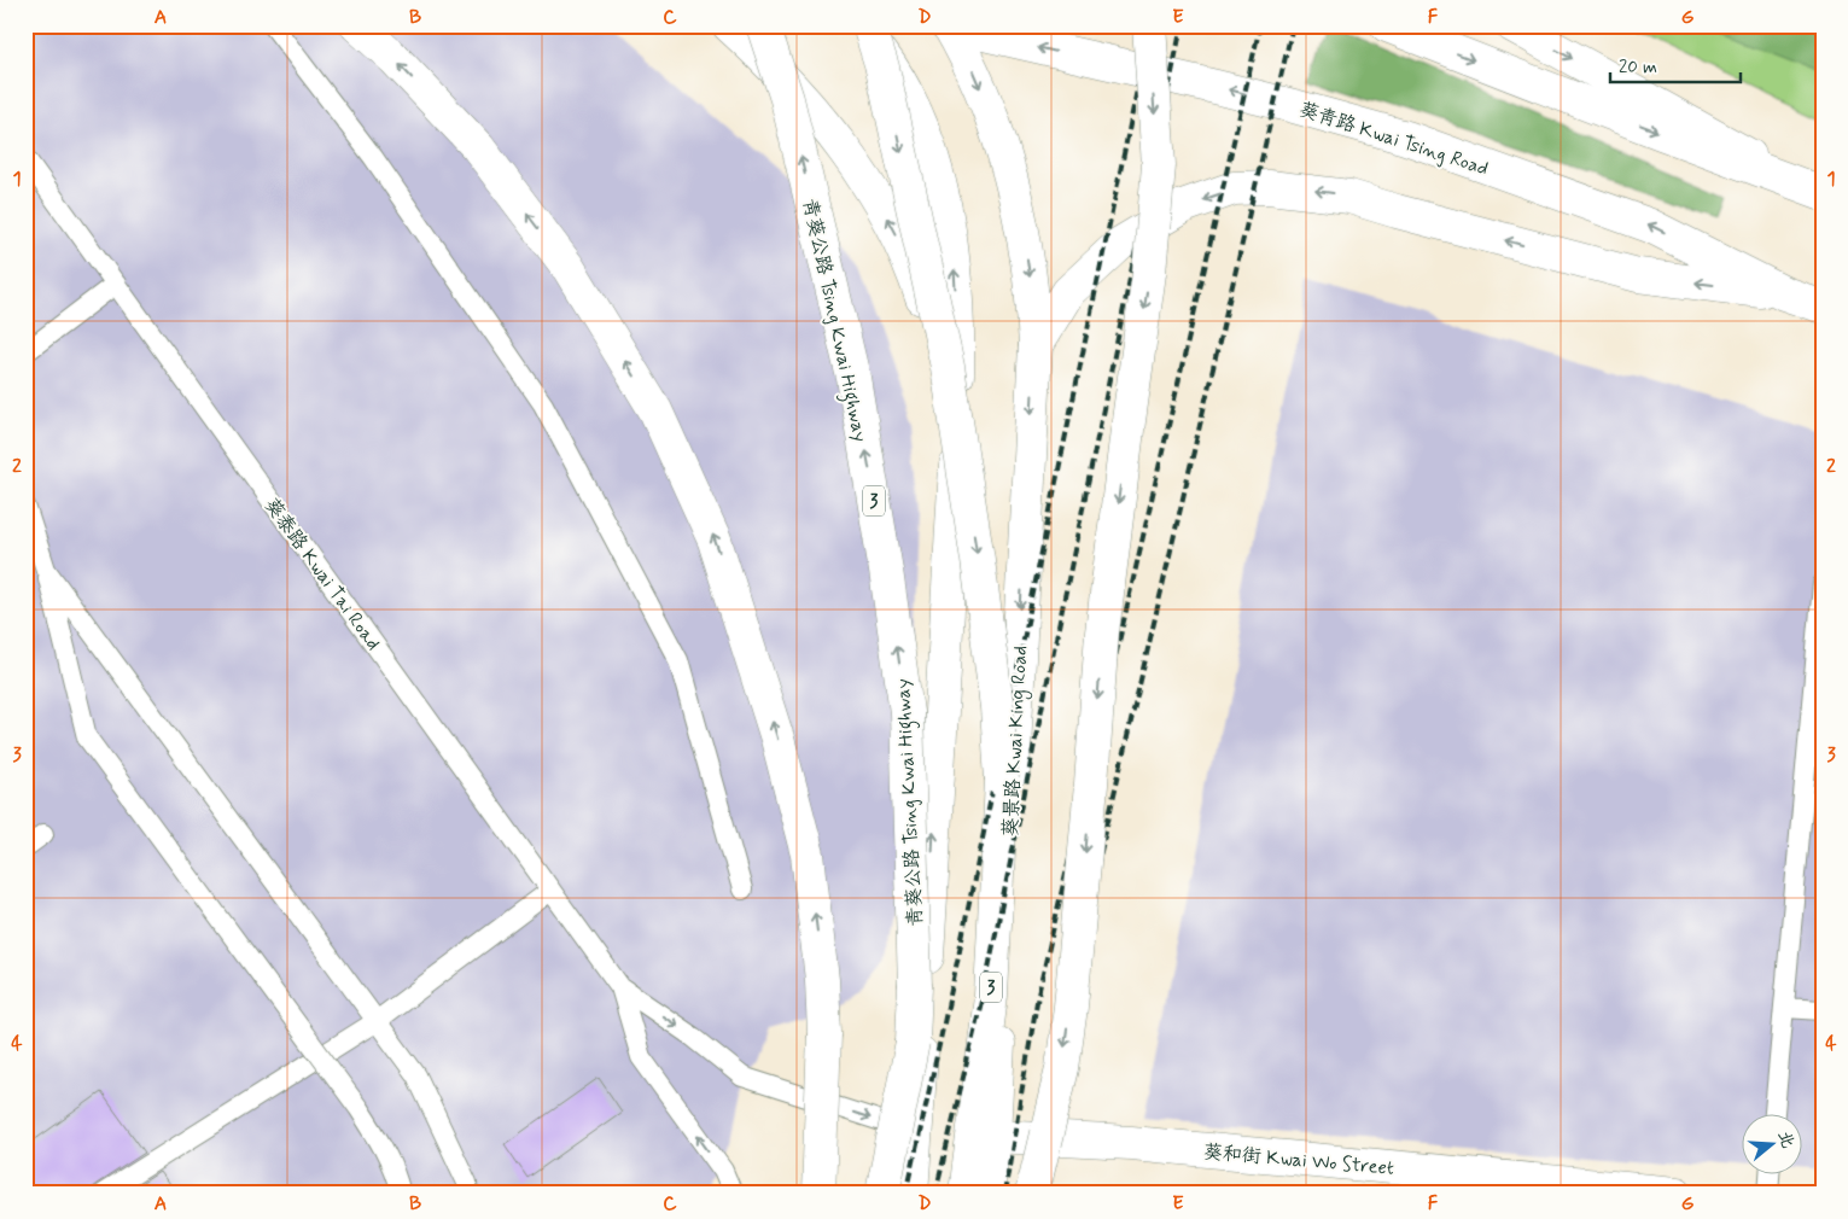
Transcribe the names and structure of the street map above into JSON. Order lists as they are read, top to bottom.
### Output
{
  "streets": {
    "main road": [
      "葵青路 Kwai Tsing Road",
      "青葵公路 Tsing Kwai Highway",
      "3",
      "葵景路 Kwai King Road",
      "葵和街 Kwai Wo Street"
    ],
    "lane": ["葵泰路 Kwai Tai Road"]
  },
  "crossings": [
    ["葵青路 Kwai Tsing Road", "葵景路 Kwai King Road"],
    ["葵景路 Kwai King Road", "葵和街 Kwai Wo Street"]
  ],
  "scale_bar": "20 m",
  "north": "right",
  "grid": {
    "columns": [
      "A",
      "B",
      "C",
      "D",
      "E",
      "F",
      "G"
    ],
    "rows": [
      "1",
      "2",
      "3",
      "4"
    ]
  }
}
